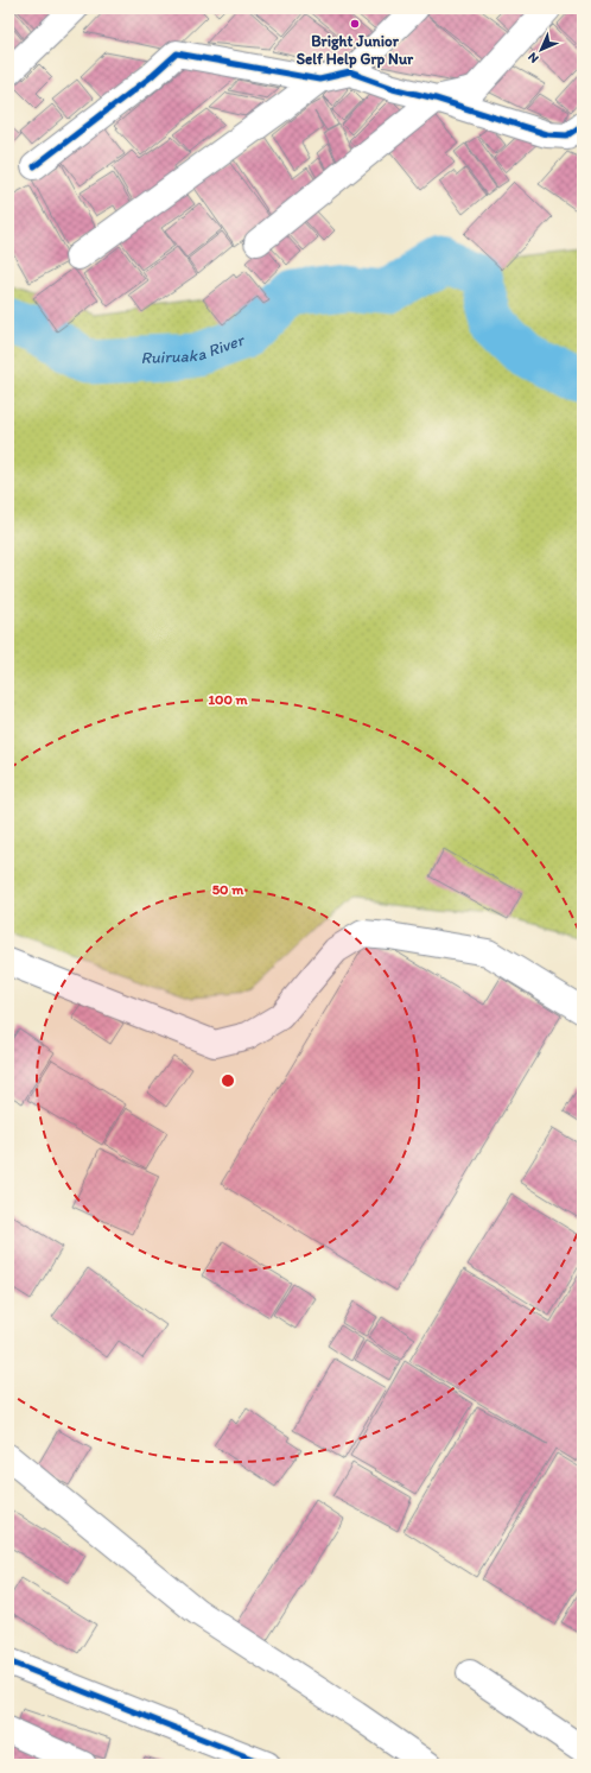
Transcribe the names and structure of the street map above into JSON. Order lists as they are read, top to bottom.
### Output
{
  "water": ["Ruiruaka River"],
  "places": ["Bright Junior Self Help Grp Nur"],
  "north": "bottom left",
  "rings": ["100 m", "50 m"]
}
